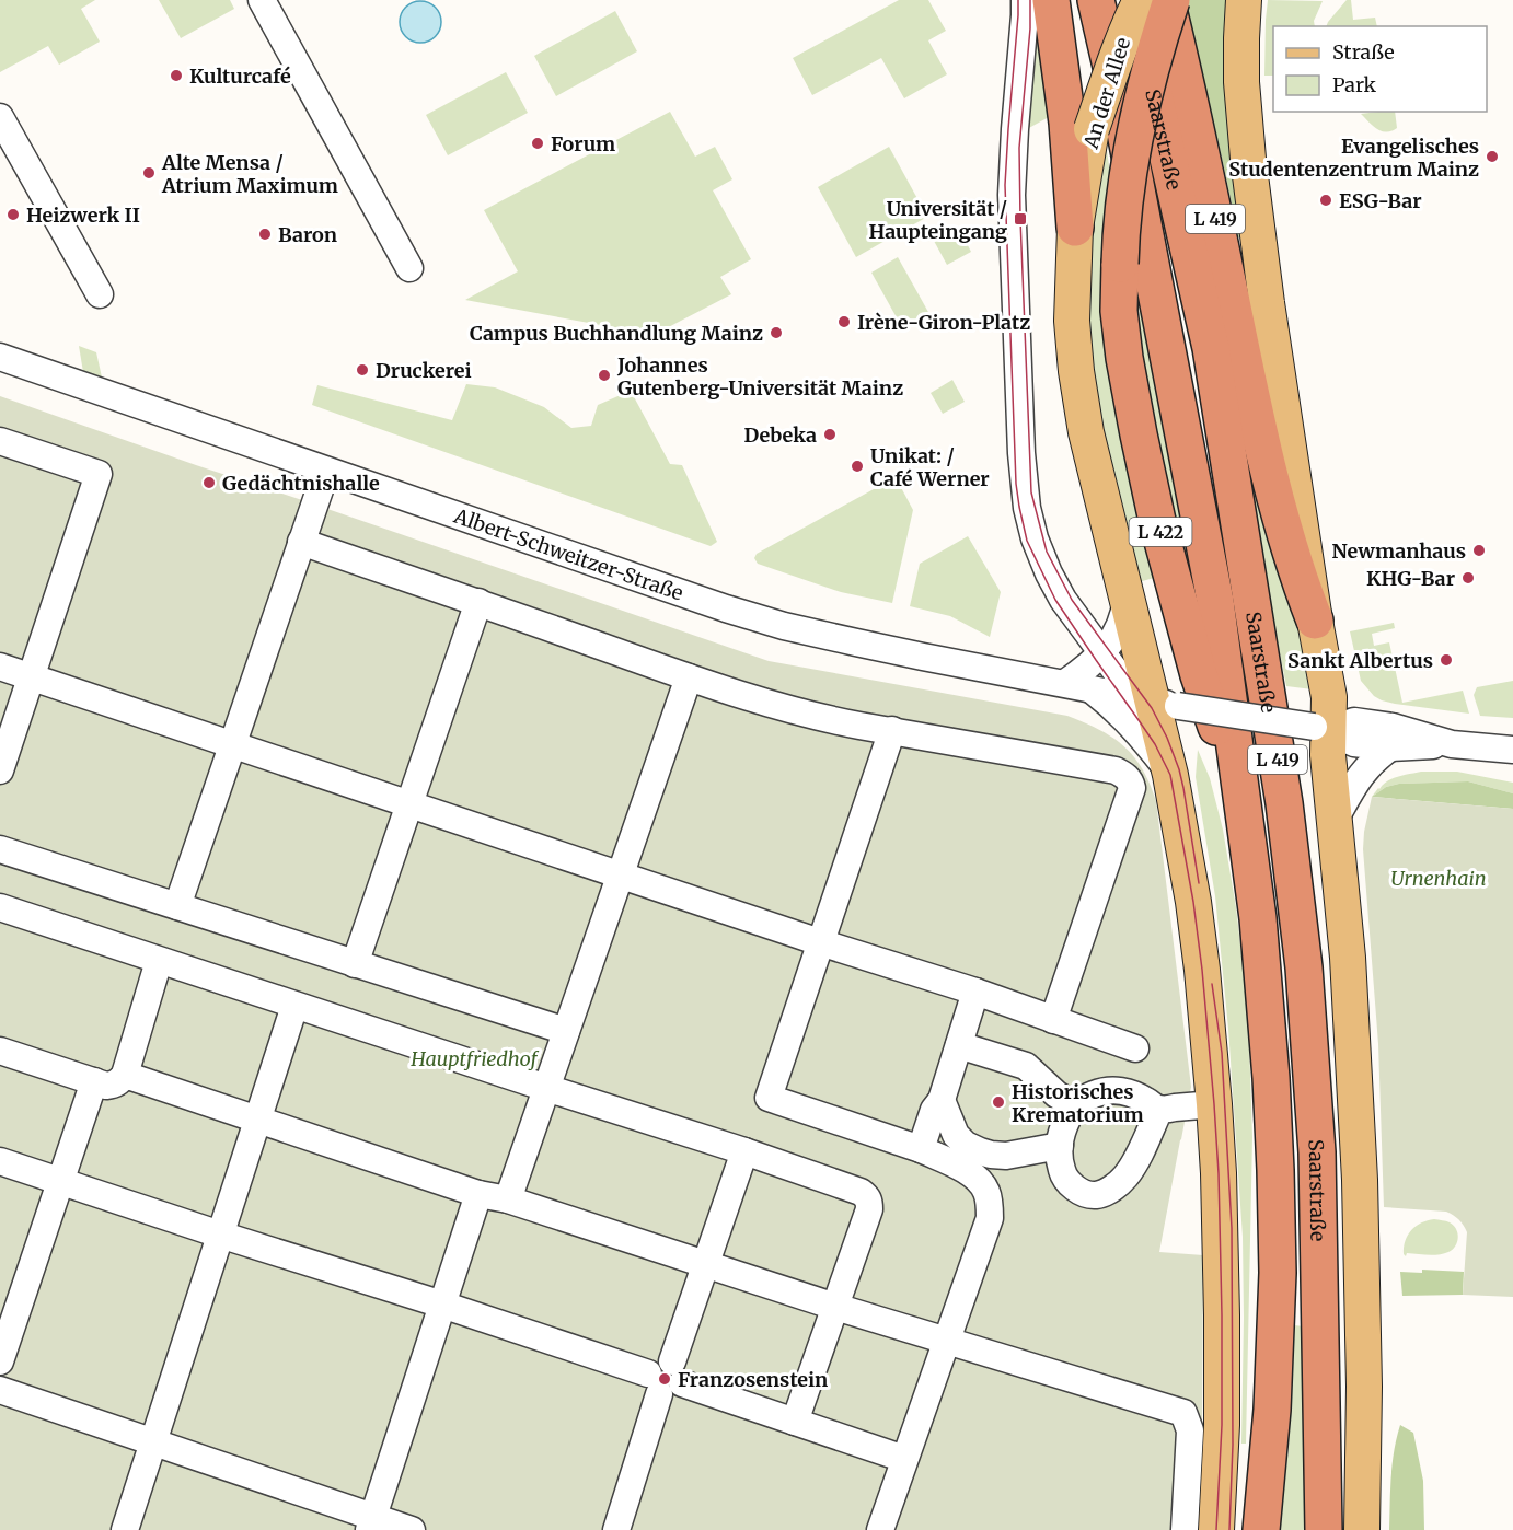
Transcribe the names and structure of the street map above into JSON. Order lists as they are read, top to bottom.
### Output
{
  "streets": {
    "highway": ["Saarstraße", "L 419", "L 422"],
    "main road": ["An der Allee"],
    "street": ["Albert-Schweitzer-Straße"]
  },
  "crossings": [
    ["Saarstraße", "L 422"]
  ],
  "parks": ["Urnenhain", "Hauptfriedhof"],
  "places": {
    "other": [
      "Kulturcafé",
      "Forum",
      "Evangelisches Studentenzentrum Mainz",
      "Alte Mensa / Atrium Maximum",
      "ESG-Bar",
      "Heizwerk II",
      "Baron",
      "Irène-Giron-Platz",
      "Campus Buchhandlung Mainz",
      "Druckerei",
      "Johannes Gutenberg-Universität Mainz",
      "Debeka",
      "Unikat: / Café Werner",
      "Gedächtnishalle",
      "Newmanhaus",
      "KHG-Bar",
      "Sankt Albertus",
      "Historisches Krematorium",
      "Franzosenstein"
    ],
    "transit": ["Universität / Haupteingang"]
  },
  "legend": ["Straße", "Park"]
}
